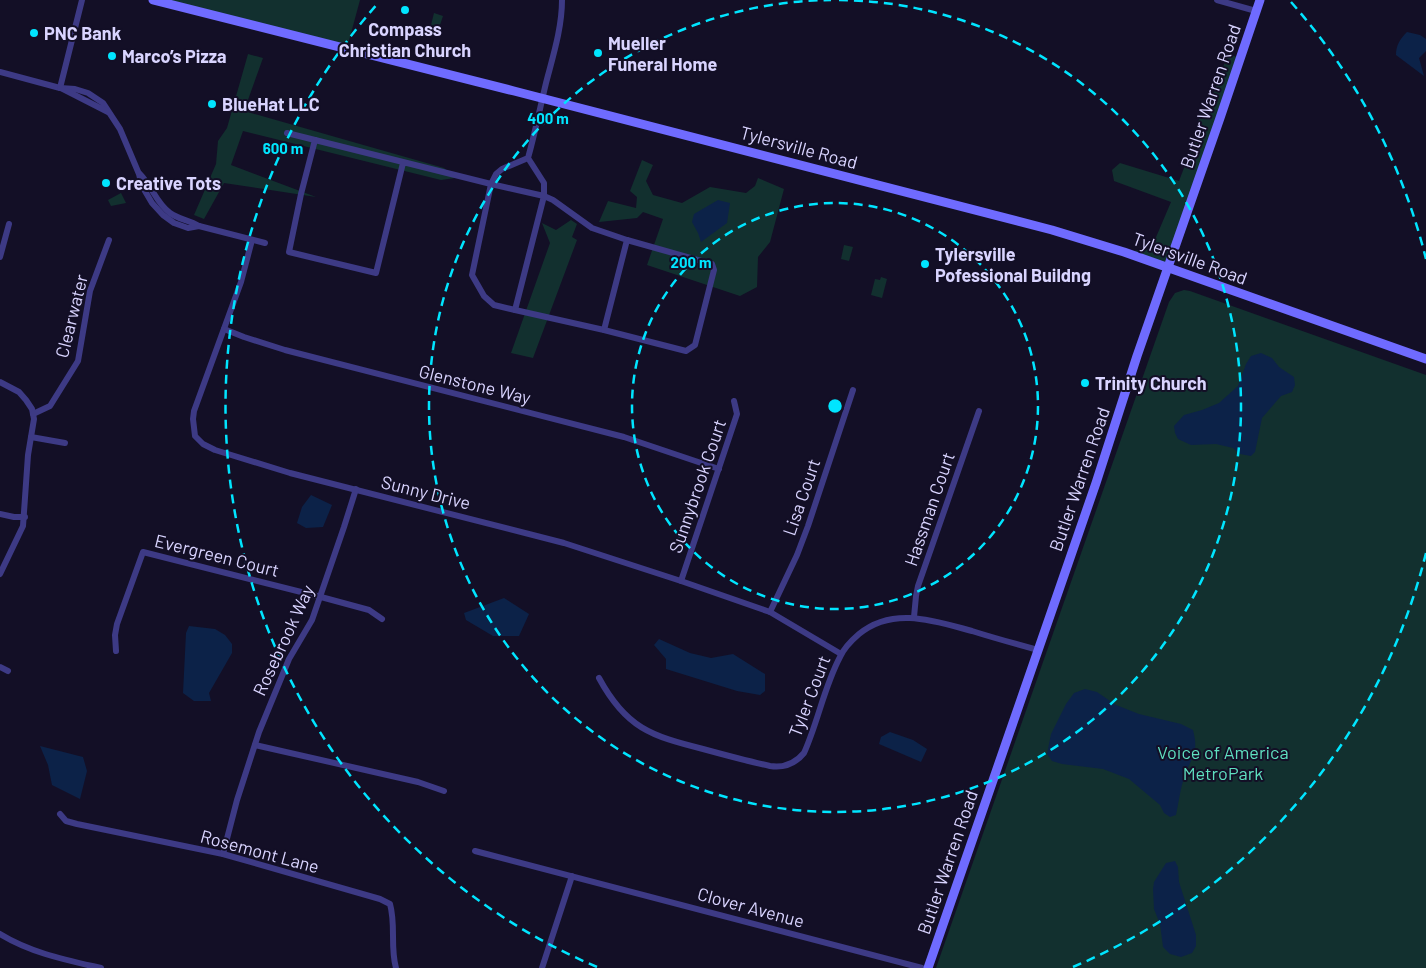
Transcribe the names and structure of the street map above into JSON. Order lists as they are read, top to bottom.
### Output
{
  "streets": {
    "main road": ["Butler Warren Road", "Tylersville Road"],
    "street": [
      "Clearwater",
      "Glenstone Way",
      "Sunnybrook Court",
      "Sunny Drive",
      "Lisa Court",
      "Hassman Court",
      "Evergreen Court",
      "Rosebrook Way",
      "Tyler Court",
      "Rosemont Lane",
      "Clover Avenue"
    ]
  },
  "crossings": [
    ["Butler Warren Road", "Tylersville Road"],
    ["Butler Warren Road", "Tyler Court"],
    ["Glenstone Way", "Sunnybrook Court"],
    ["Glenstone Way", "Sunny Drive"],
    ["Sunnybrook Court", "Sunny Drive"],
    ["Sunny Drive", "Lisa Court"],
    ["Sunny Drive", "Rosebrook Way"],
    ["Sunny Drive", "Tyler Court"],
    ["Hassman Court", "Tyler Court"],
    ["Evergreen Court", "Rosebrook Way"],
    ["Rosebrook Way", "Rosemont Lane"]
  ],
  "parks": ["Voice of America MetroPark"],
  "places": [
    "Compass Christian Church",
    "PNC Bank",
    "Mueller Funeral Home",
    "Marco’s Pizza",
    "BlueHat LLC",
    "Creative Tots",
    "Tylersville Pofessional Buildng",
    "Trinity Church"
  ],
  "rings": ["400 m", "600 m", "200 m"]
}
